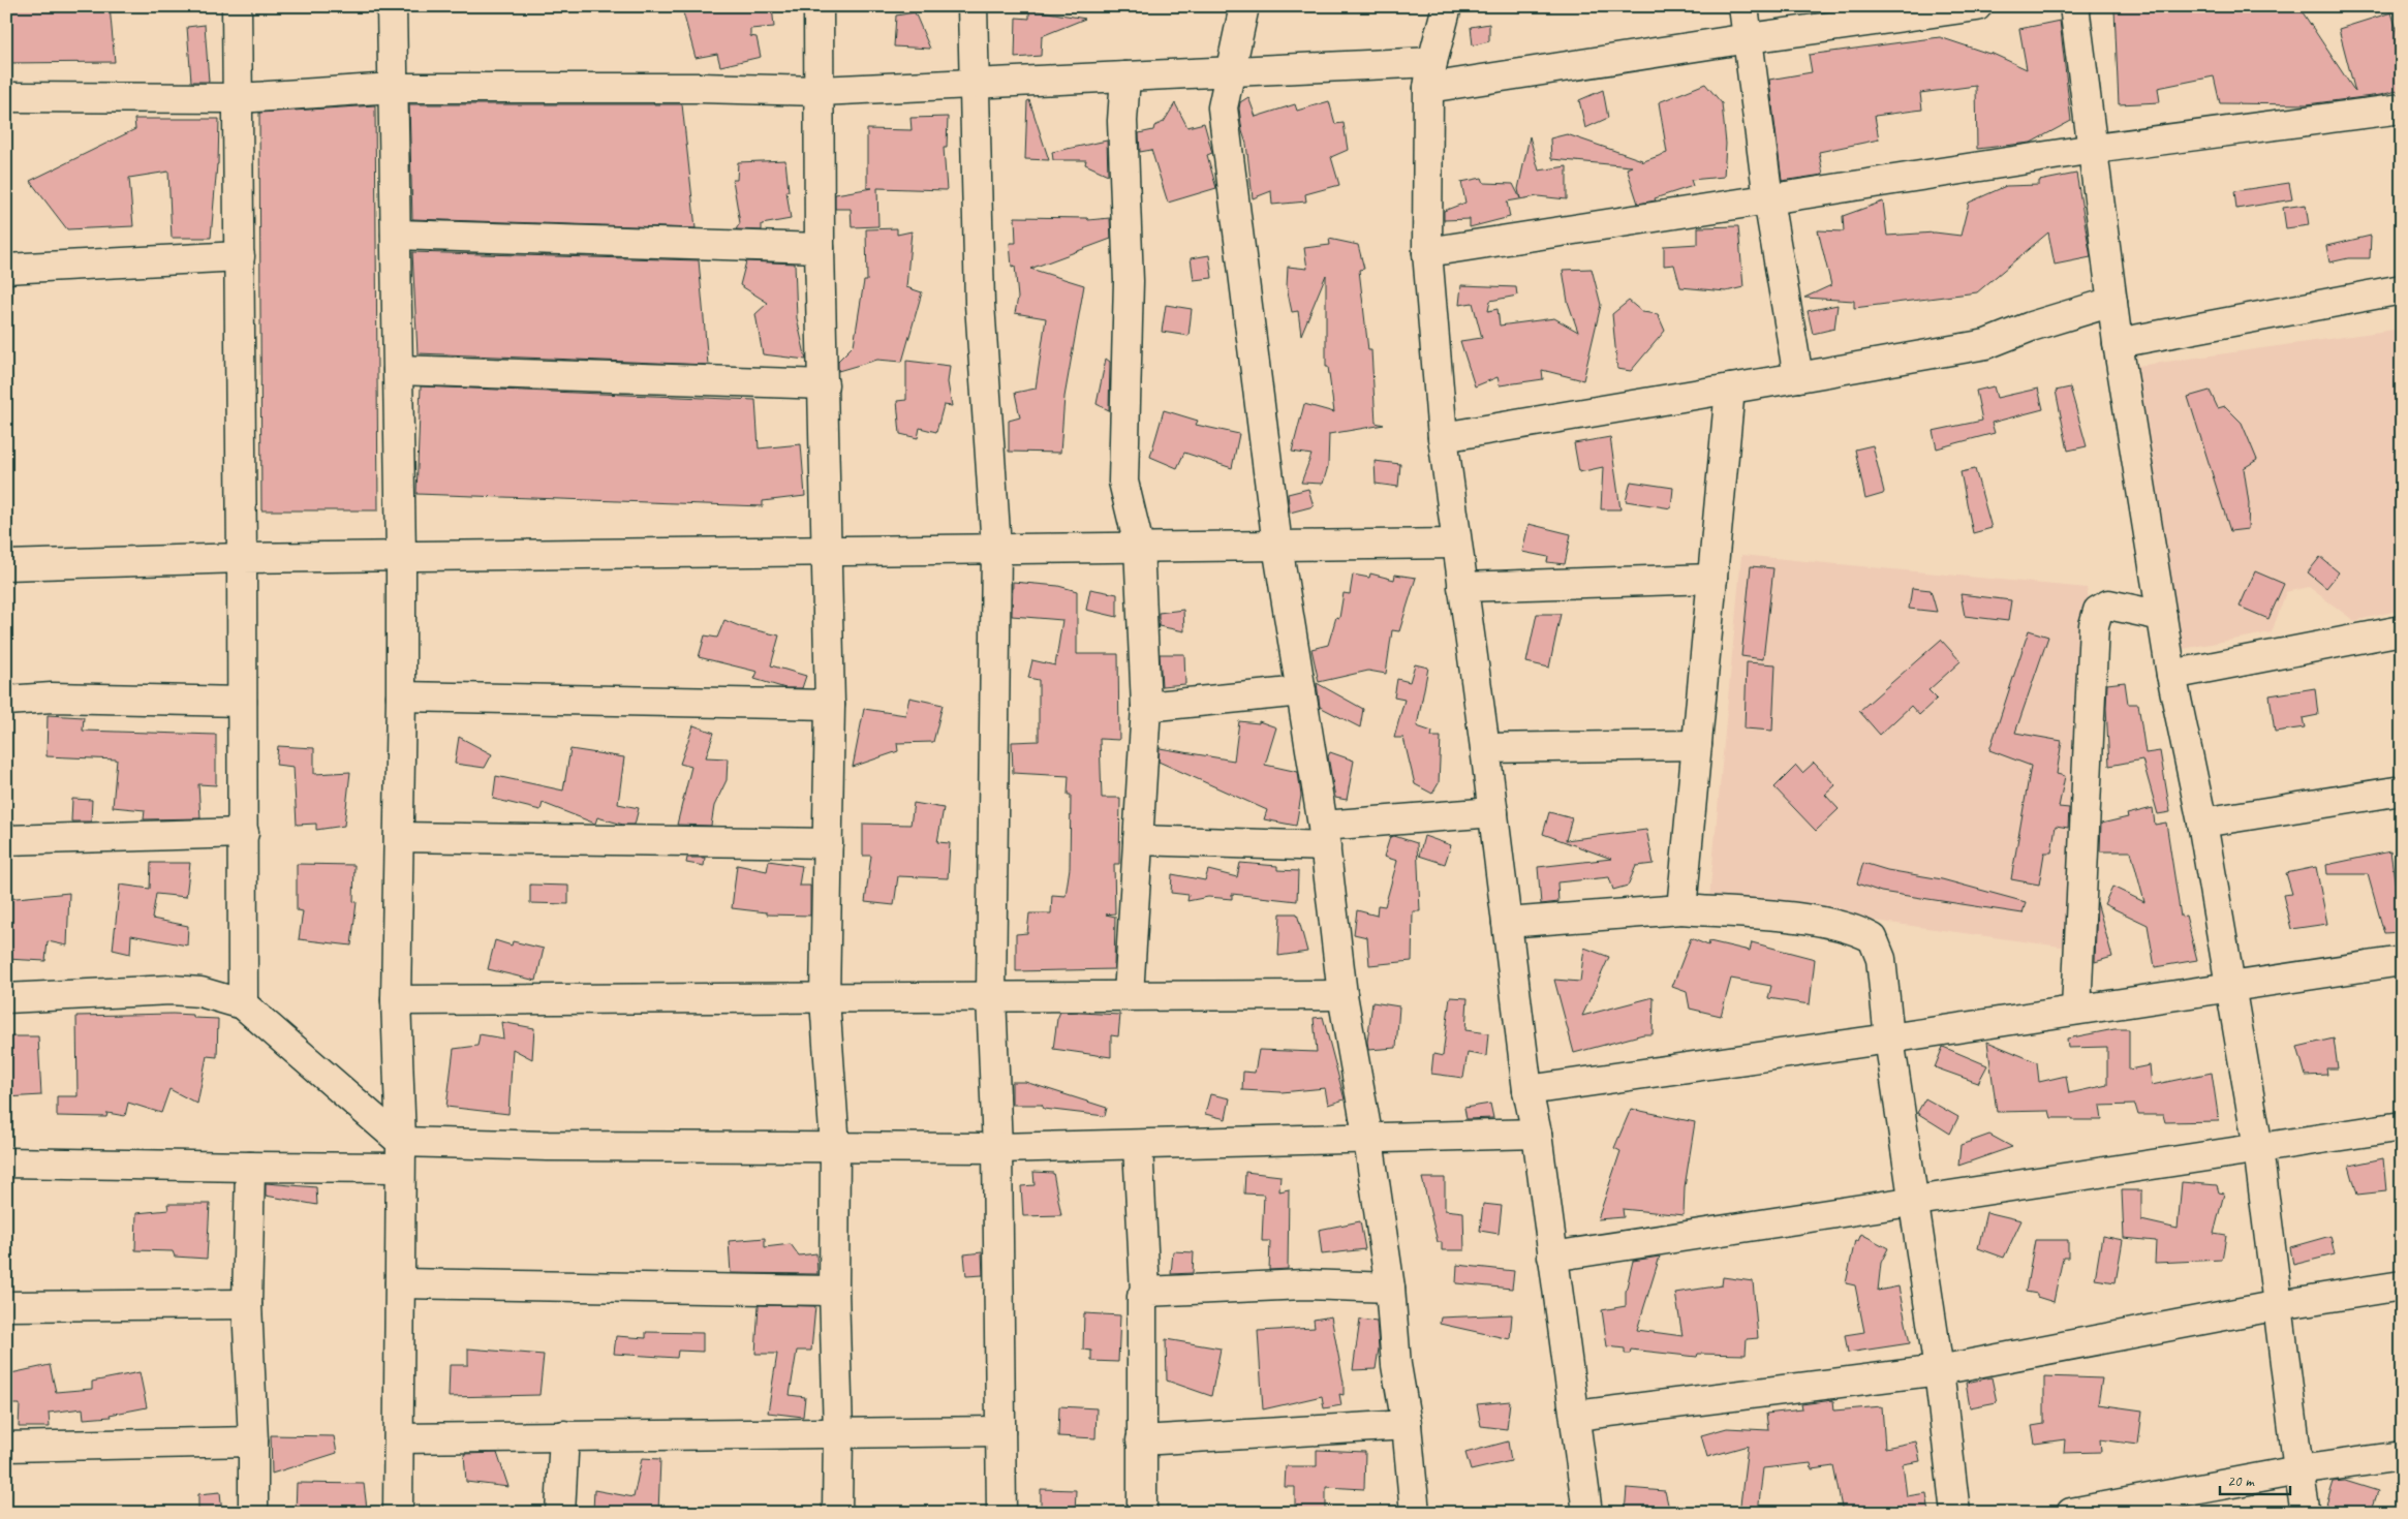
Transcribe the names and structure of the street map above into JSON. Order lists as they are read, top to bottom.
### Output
{
  "scale_bar": "20 m"
}
